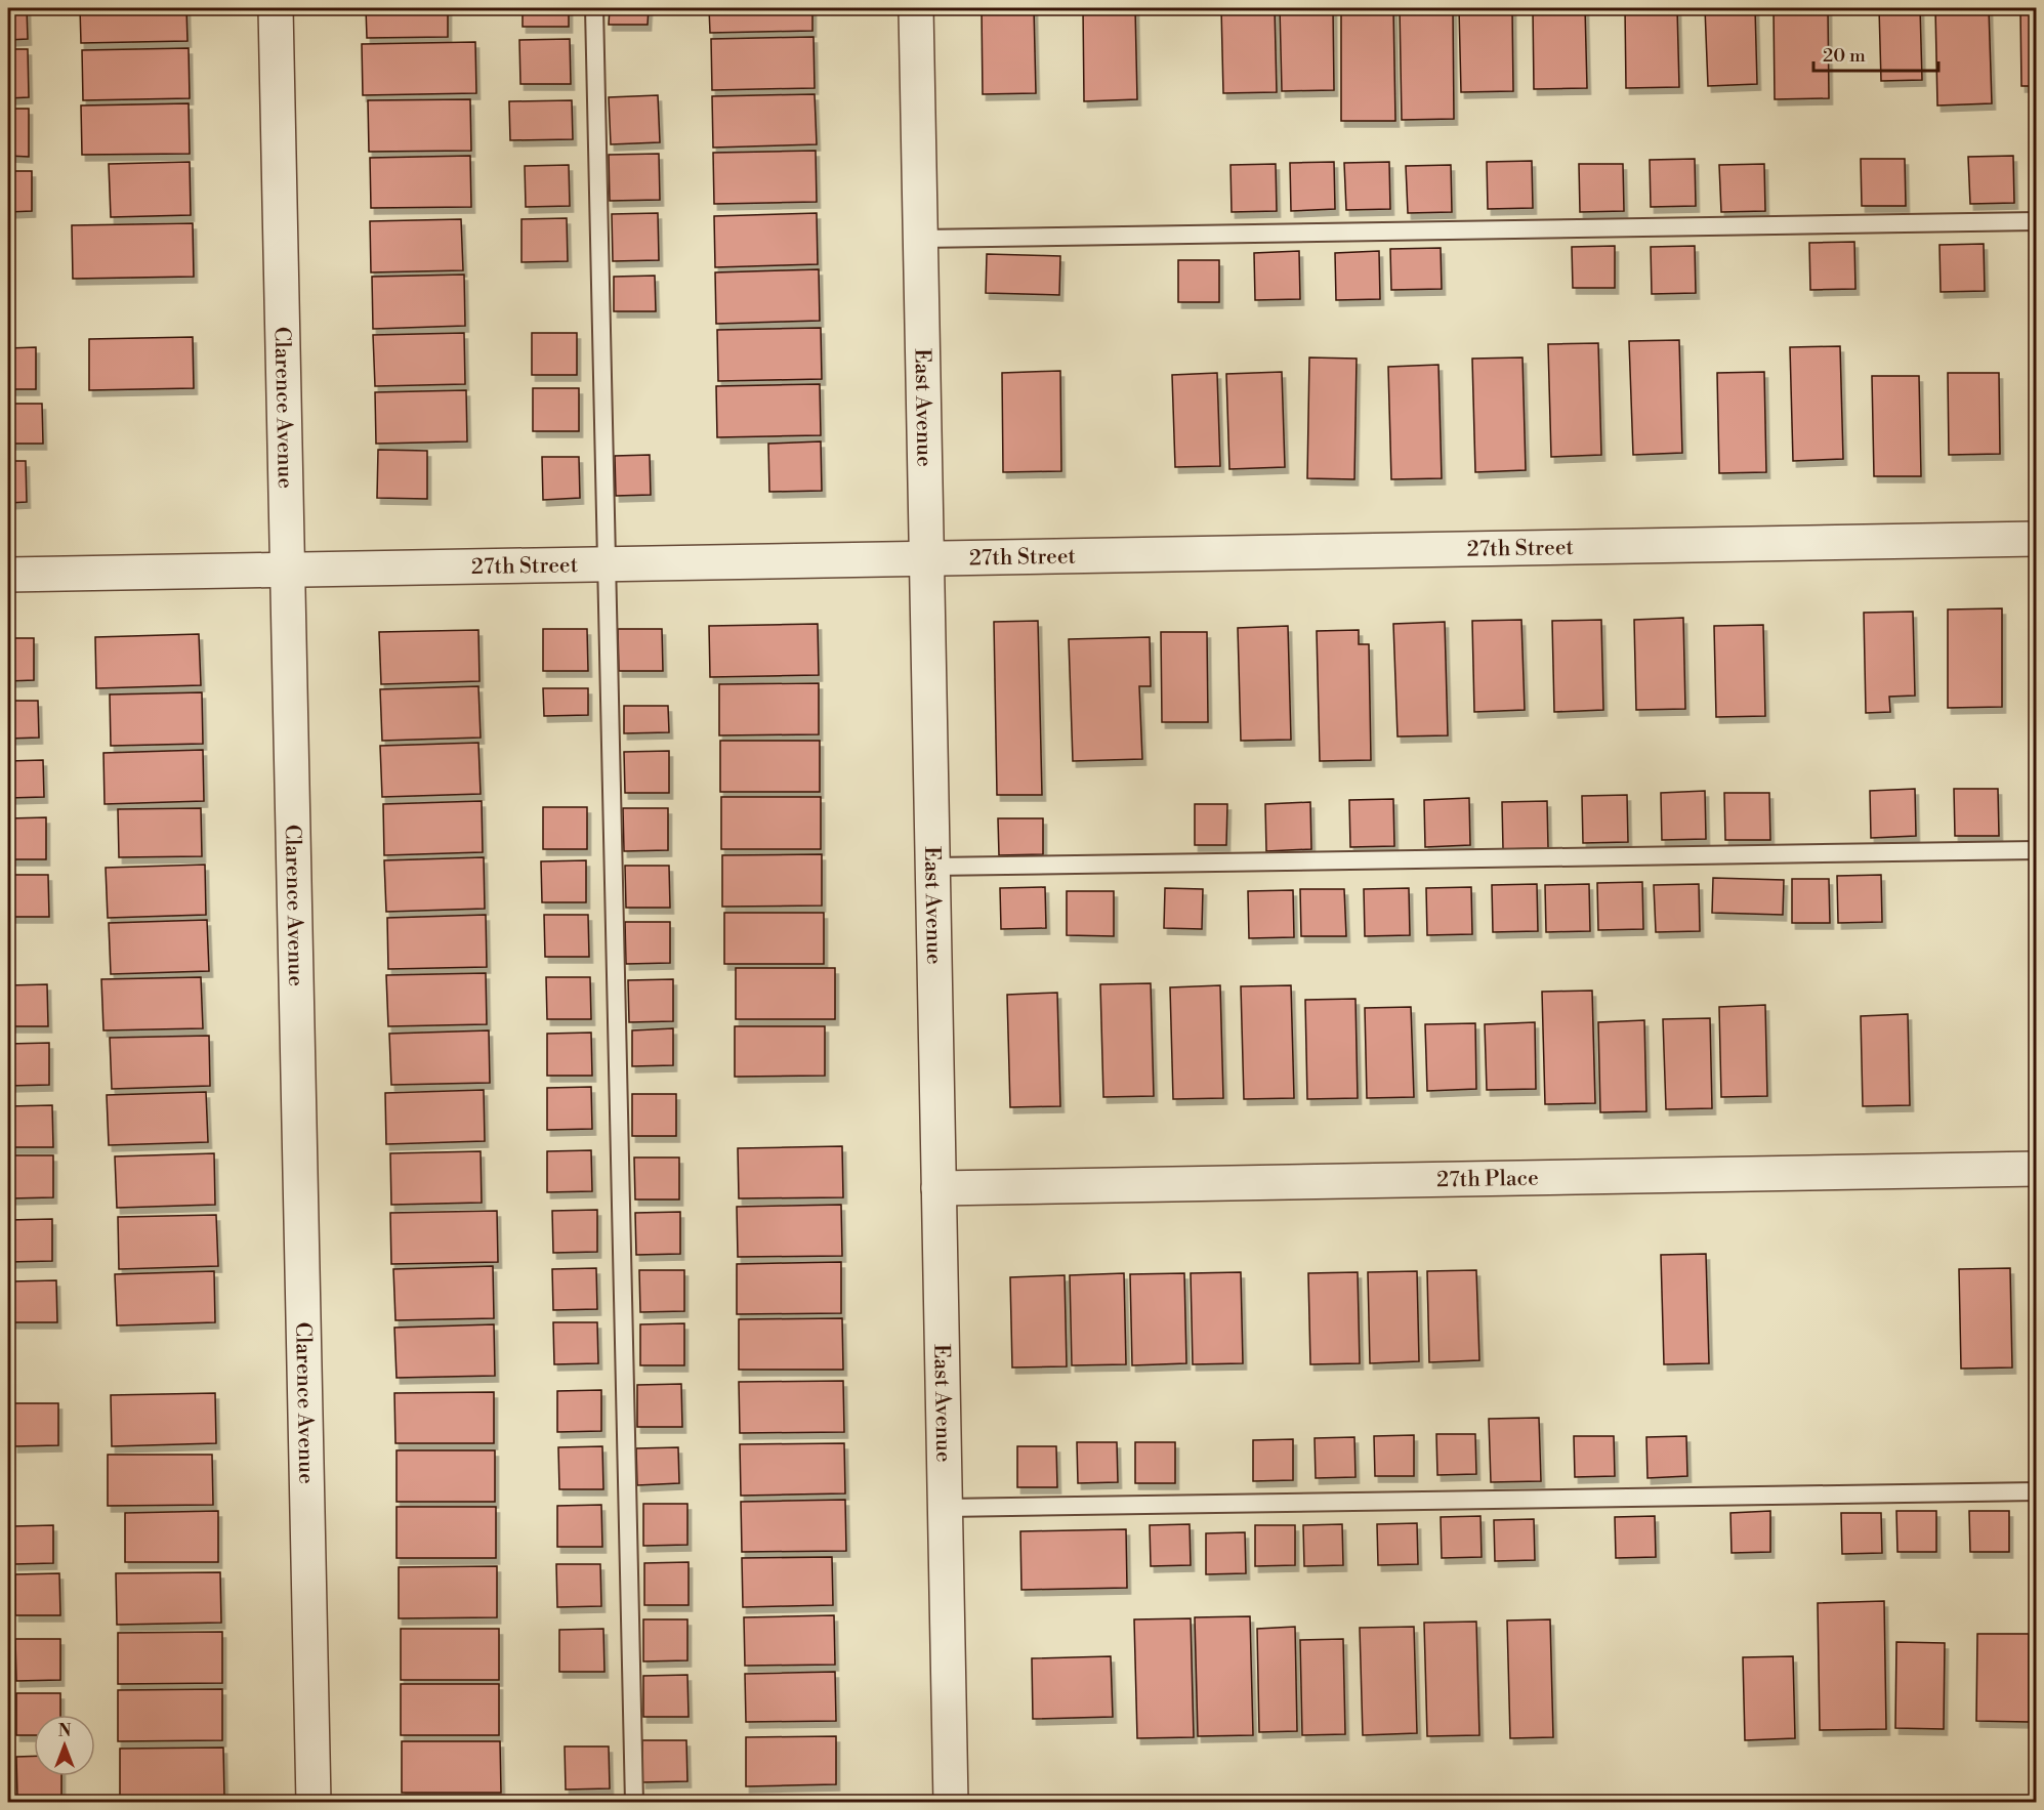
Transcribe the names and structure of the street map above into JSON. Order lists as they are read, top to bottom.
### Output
{
  "streets": {
    "street": [
      "Clarence Avenue",
      "East Avenue",
      "27th Street",
      "27th Place"
    ]
  },
  "crossings": [
    ["Clarence Avenue", "27th Street"],
    ["East Avenue", "27th Street"],
    ["East Avenue", "27th Place"]
  ],
  "scale_bar": "20 m",
  "north": "top"
}
